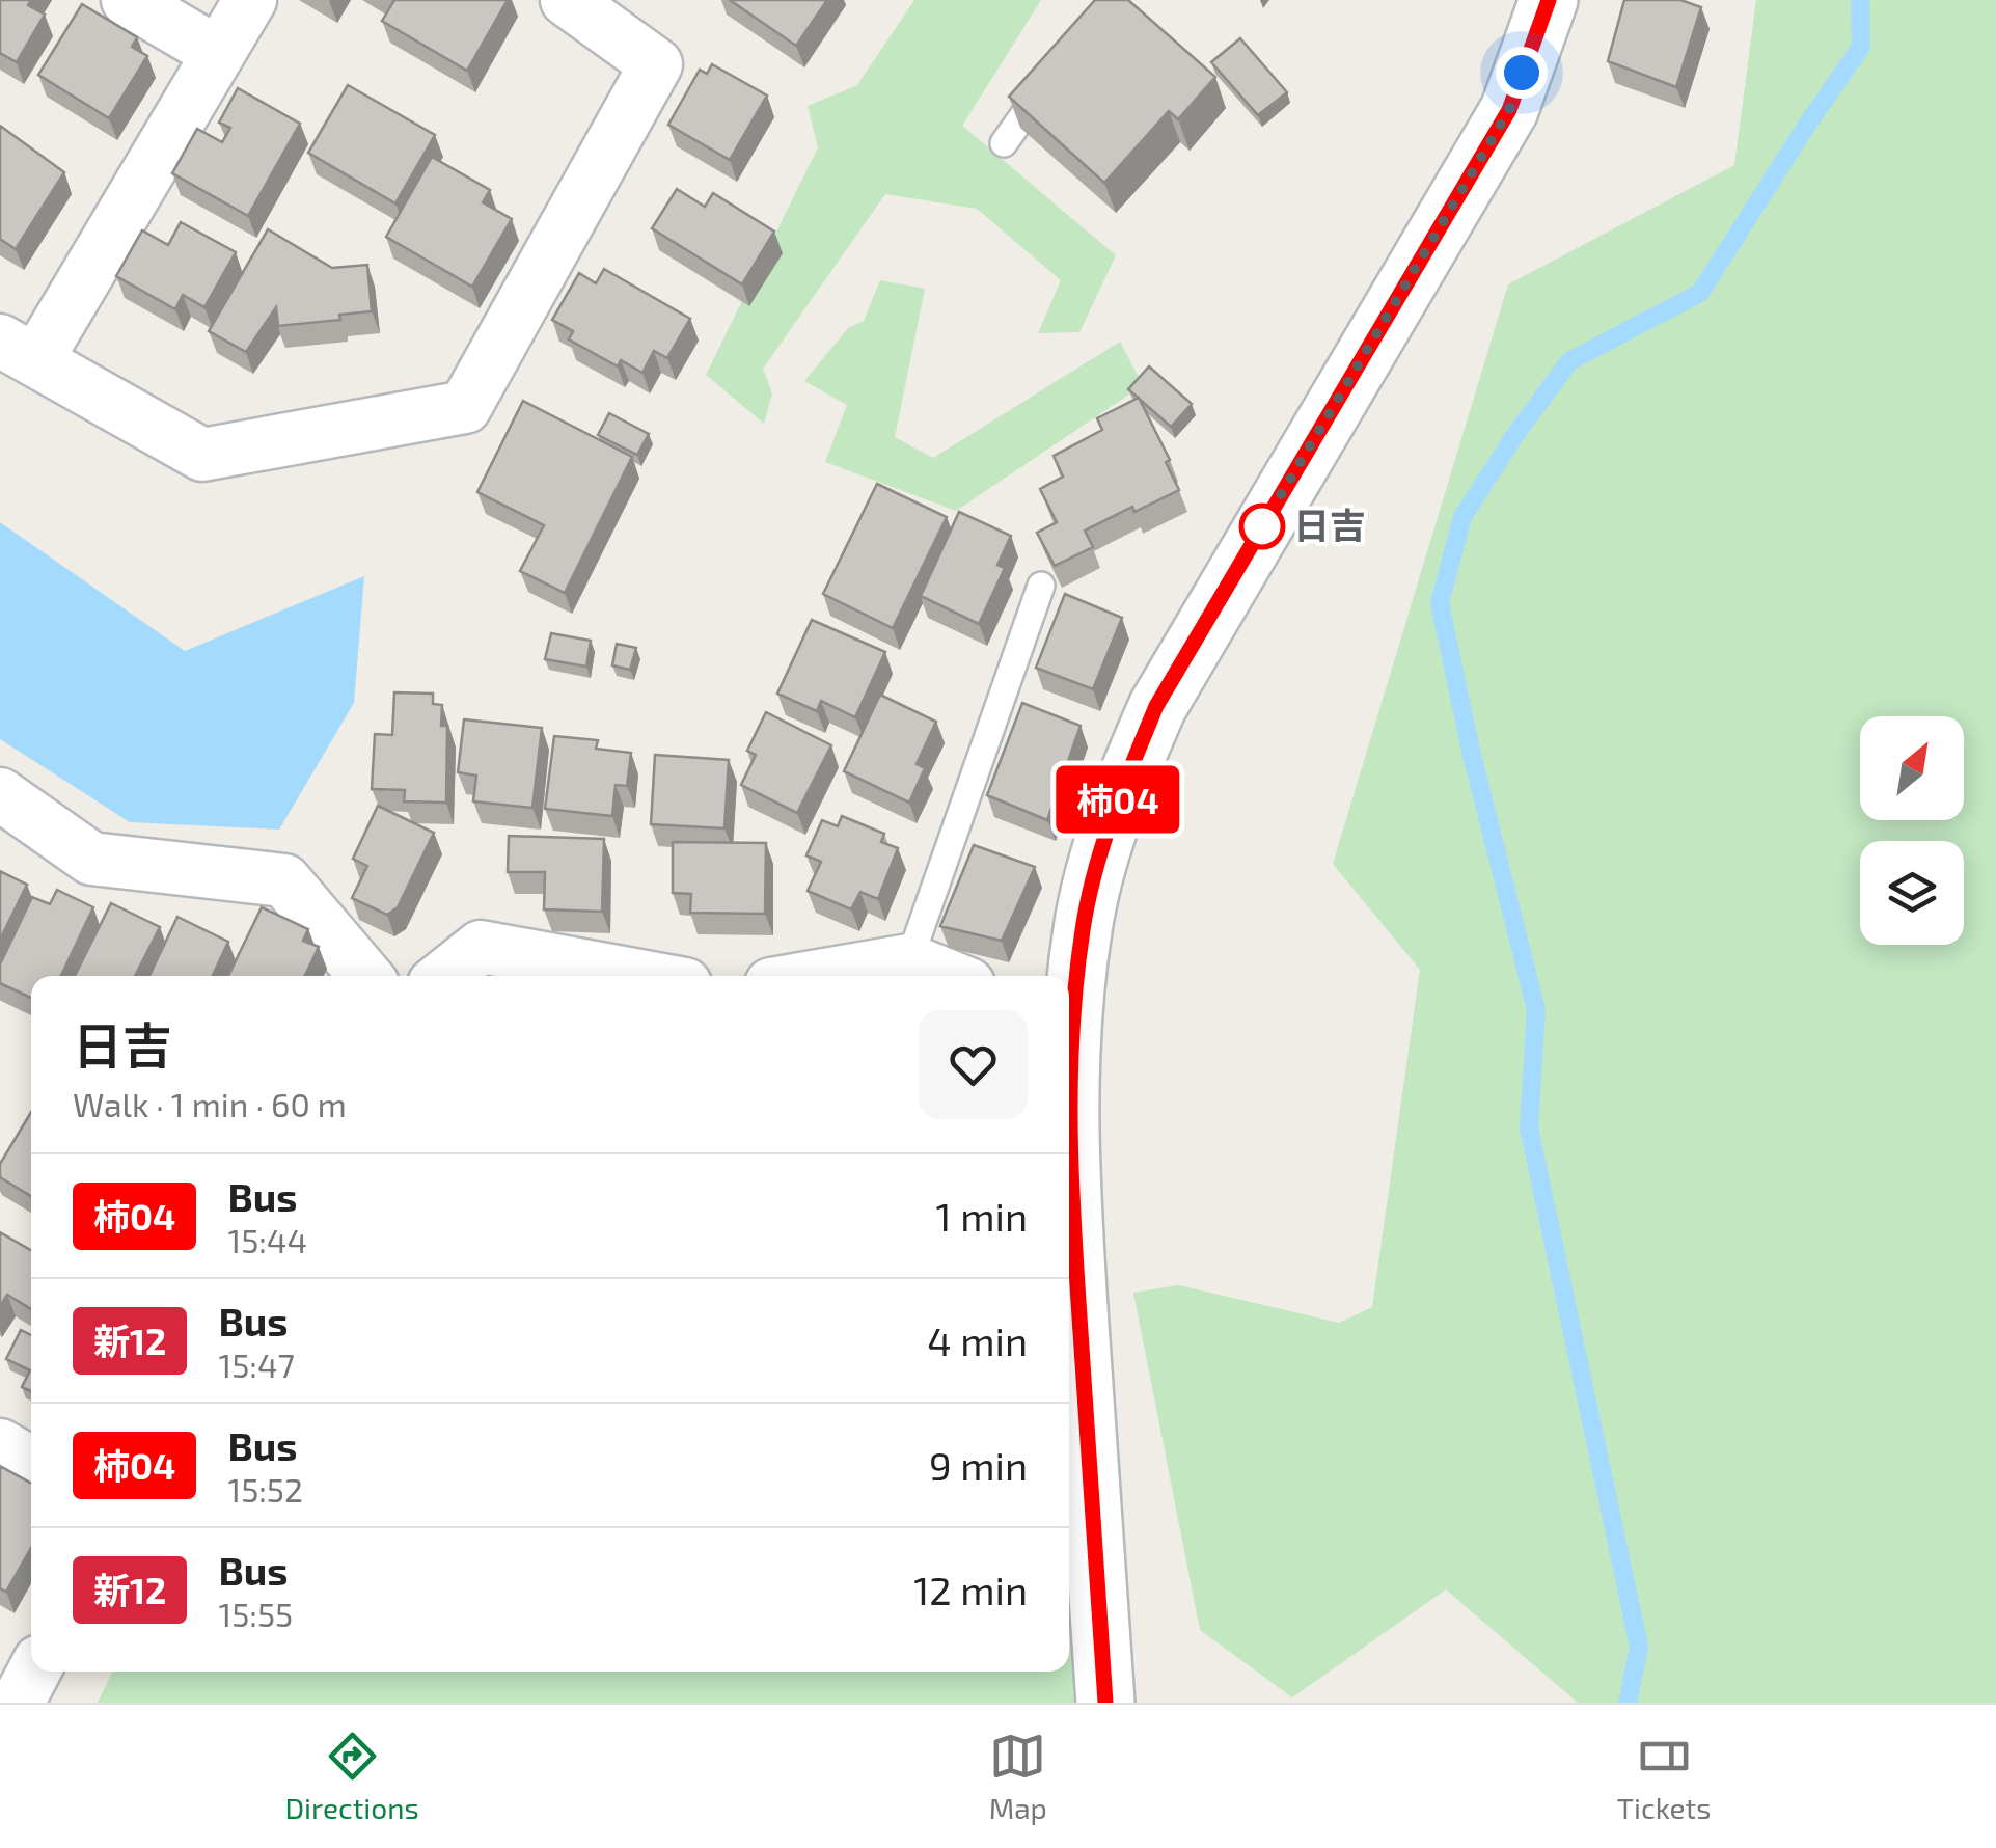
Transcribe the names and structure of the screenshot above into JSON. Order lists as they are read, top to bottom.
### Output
{
  "places": ["日吉"],
  "lines": ["bus line 柿04"],
  "north": "top right",
  "page": {
    "on_map": "柿04",
    "heading": ["日吉", "Walk · 1 min · 60 m"],
    "list": [
      {
        "mark": "柿04",
        "name": "Bus",
        "note": "15:44",
        "value": "1 min"
      },
      {
        "mark": "新12",
        "name": "Bus",
        "note": "15:47",
        "value": "4 min"
      },
      {
        "mark": "柿04",
        "name": "Bus",
        "note": "15:52",
        "value": "9 min"
      },
      {
        "mark": "新12",
        "name": "Bus",
        "note": "15:55",
        "value": "12 min"
      }
    ],
    "tabs": ["Directions", "Map", "Tickets"]
  }
}
